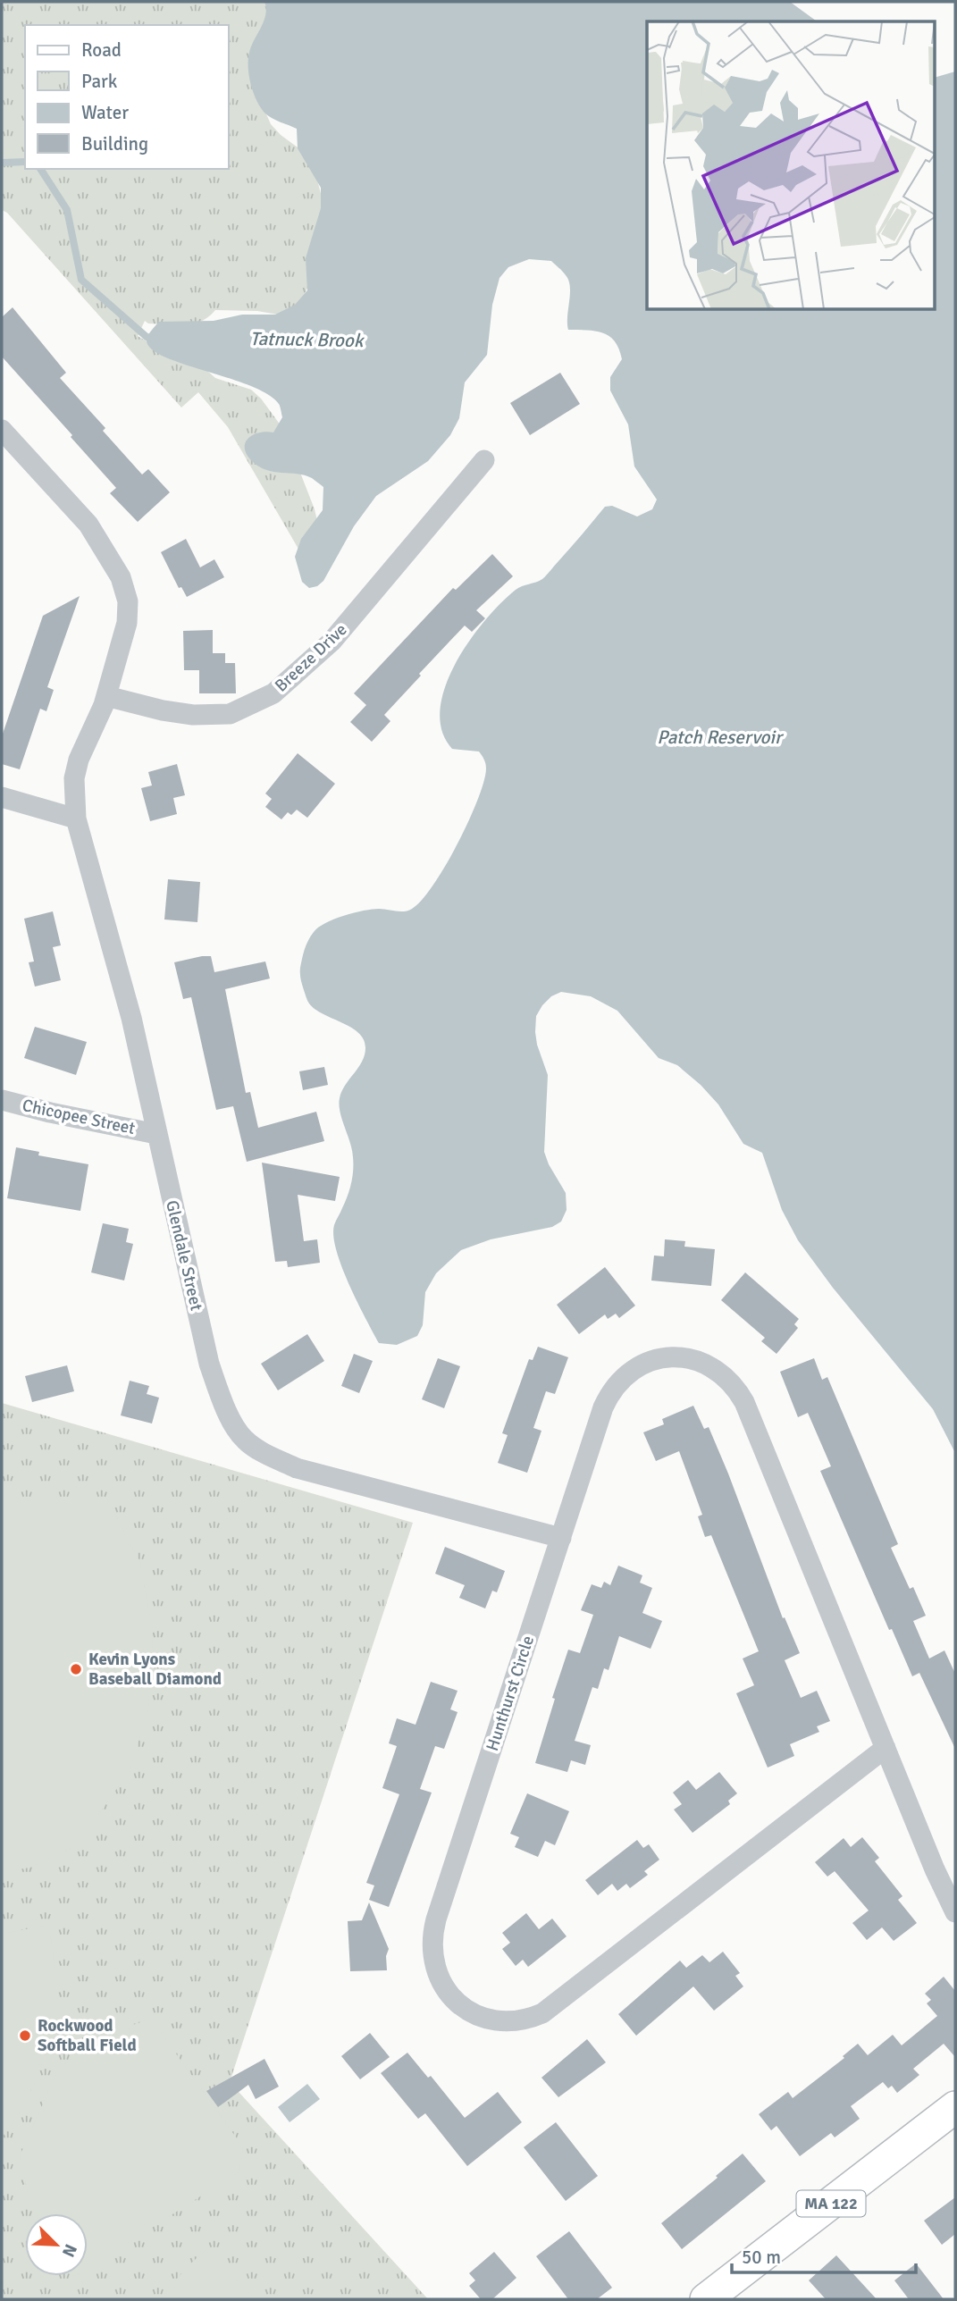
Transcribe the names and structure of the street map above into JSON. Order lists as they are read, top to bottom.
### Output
{
  "streets": {
    "main road": ["MA 122"],
    "street": [
      "Breeze Drive",
      "Chicopee Street",
      "Glendale Street",
      "Hunthurst Circle"
    ]
  },
  "crossings": [
    ["Breeze Drive", "Glendale Street"],
    ["Chicopee Street", "Glendale Street"],
    ["Glendale Street", "Hunthurst Circle"]
  ],
  "water": ["Tatnuck Brook", "Patch Reservoir"],
  "places": ["Kevin Lyons Baseball Diamond", "Rockwood Softball Field"],
  "legend": [
    "Road",
    "Park",
    "Water",
    "Building"
  ],
  "scale_bar": "50 m",
  "north": "bottom right"
}
